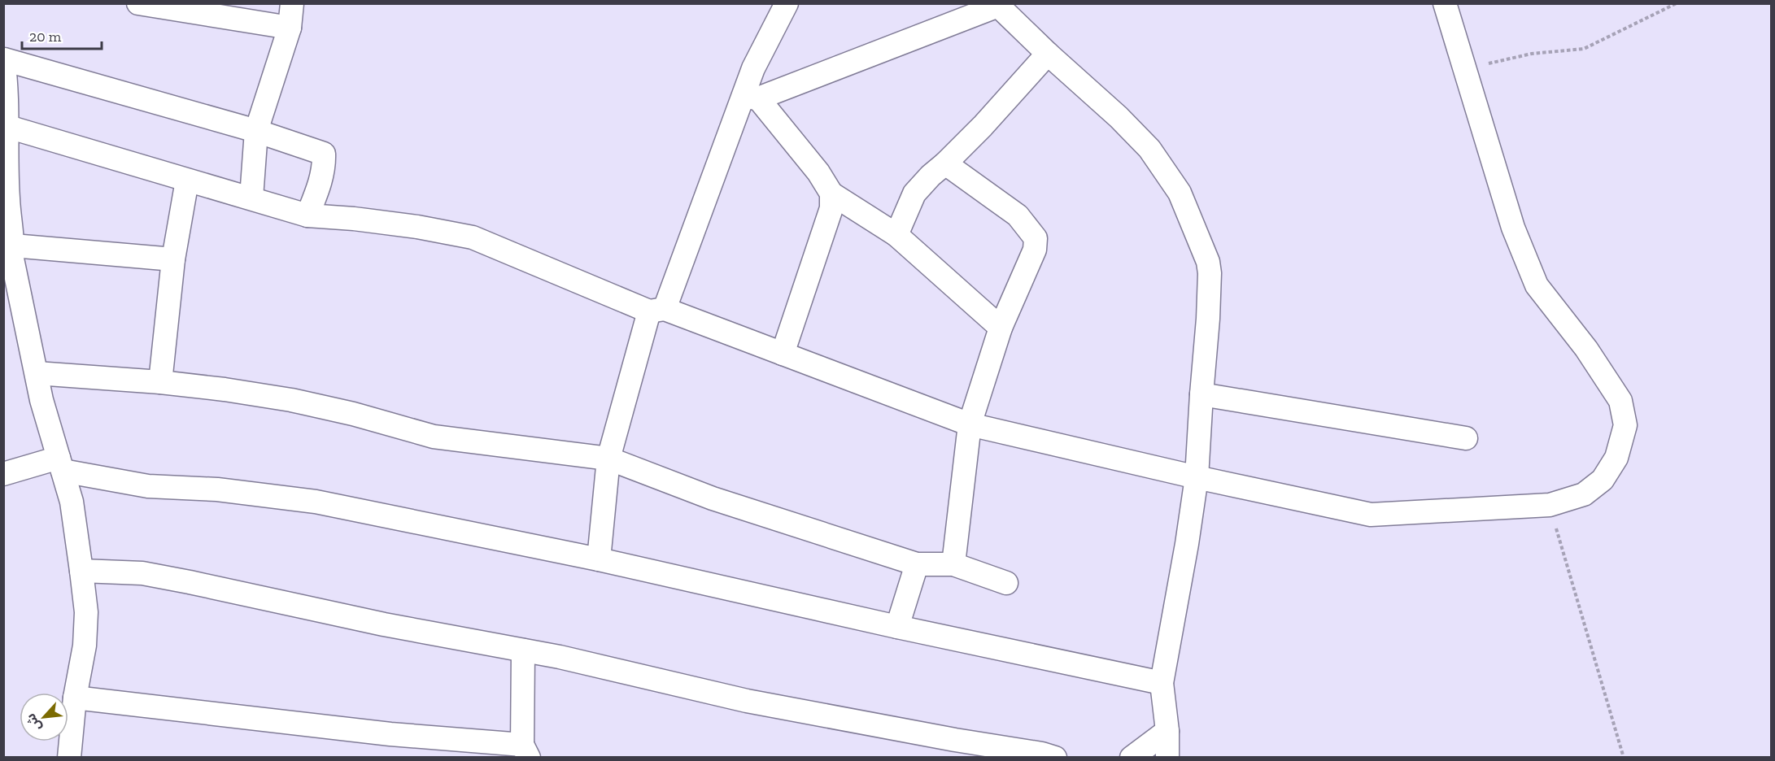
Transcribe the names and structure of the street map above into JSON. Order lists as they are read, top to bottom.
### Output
{
  "scale_bar": "20 m",
  "north": "bottom left"
}
